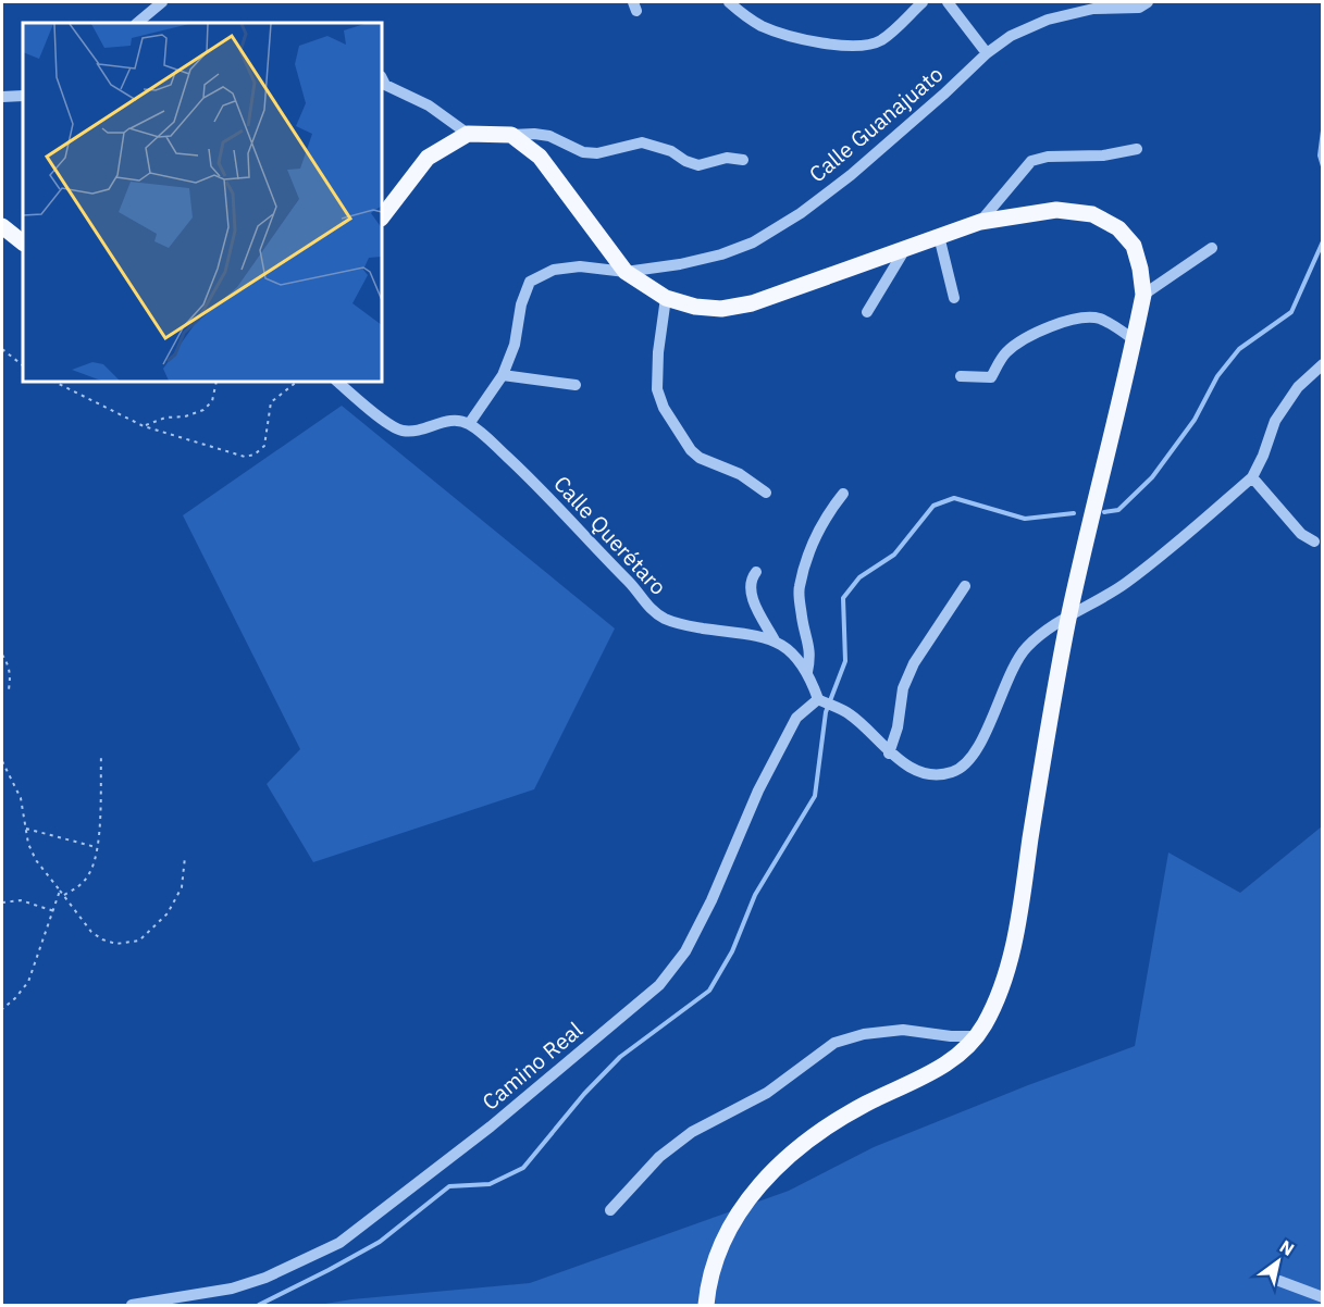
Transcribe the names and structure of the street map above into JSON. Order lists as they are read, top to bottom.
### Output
{
  "streets": {
    "street": ["Calle Guanajuato", "Calle Querétaro", "Camino Real"]
  },
  "north": "top right"
}
